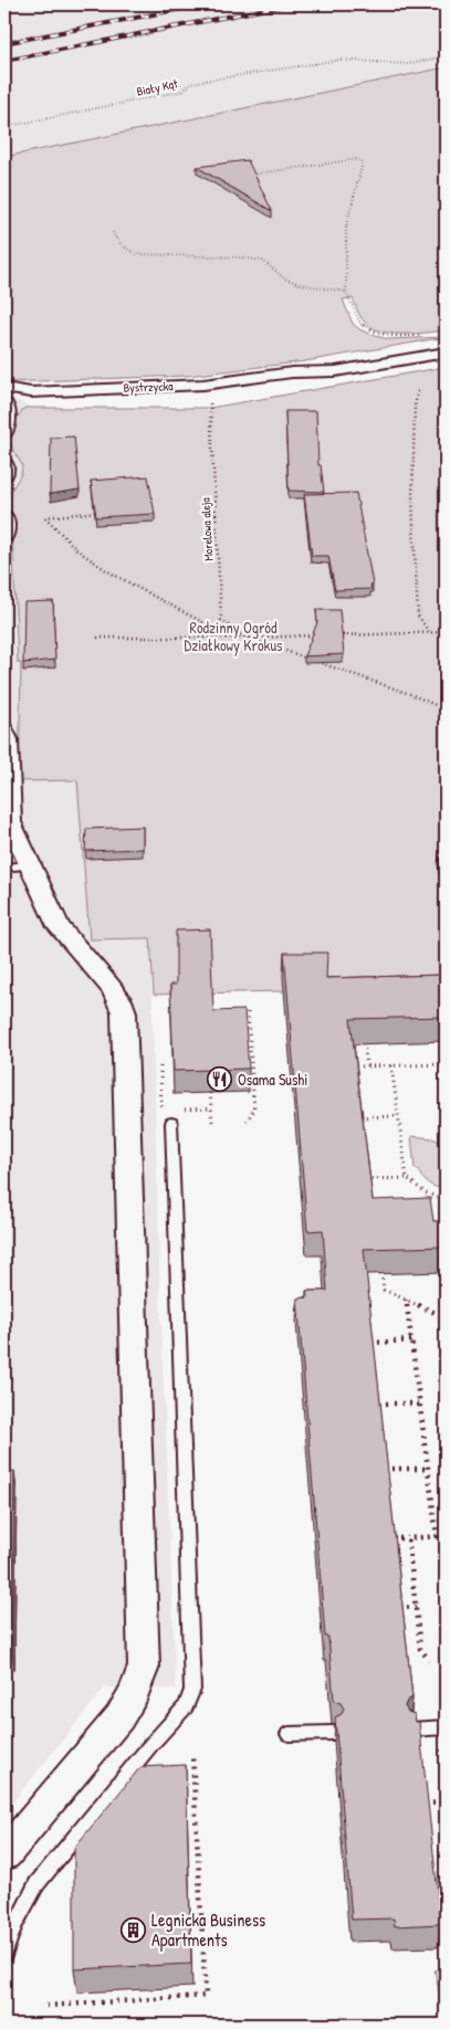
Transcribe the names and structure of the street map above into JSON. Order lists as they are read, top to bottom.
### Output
{
  "streets": {
    "street": ["Bystrzycka"],
    "path": ["Biały Kąt", "Morelowa aleja"]
  },
  "parks": ["Rodzinny Ogród Działkowy Krokus"],
  "places": {
    "restaurant": ["Osama Sushi"],
    "building": ["Legnicka Business Apartments"]
  }
}
